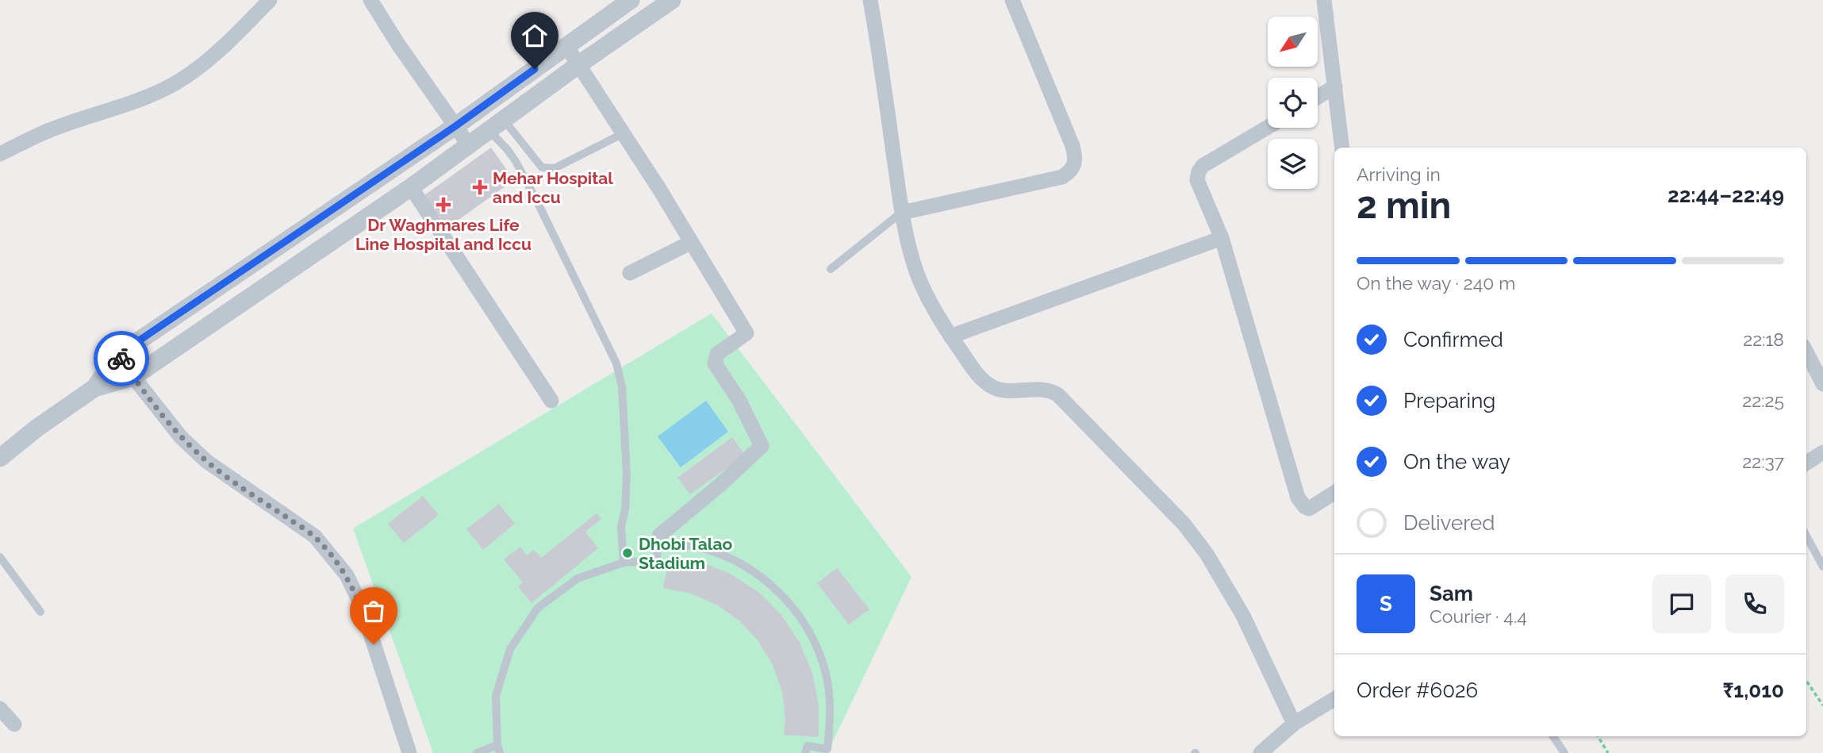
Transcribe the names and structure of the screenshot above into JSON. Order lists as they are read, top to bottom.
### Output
{
  "places": {
    "health": ["Mehar Hospital and Iccu", "Dr Waghmares Life Line Hospital and Iccu"],
    "other": ["Dhobi Talao Stadium"]
  },
  "north": "bottom left",
  "page": {
    "heading": ["2 min", "Arriving in", "22:44–22:49"],
    "panel": [
      "Sam",
      "Courier · 4.4",
      "Order #6026",
      "₹1,010"
    ],
    "bar": "On the way · 240 m",
    "list": [
      ["Confirmed", "22:18"],
      ["Preparing", "22:25"],
      ["On the way", "22:37"],
      "Delivered"
    ],
    "round": "S"
  }
}
